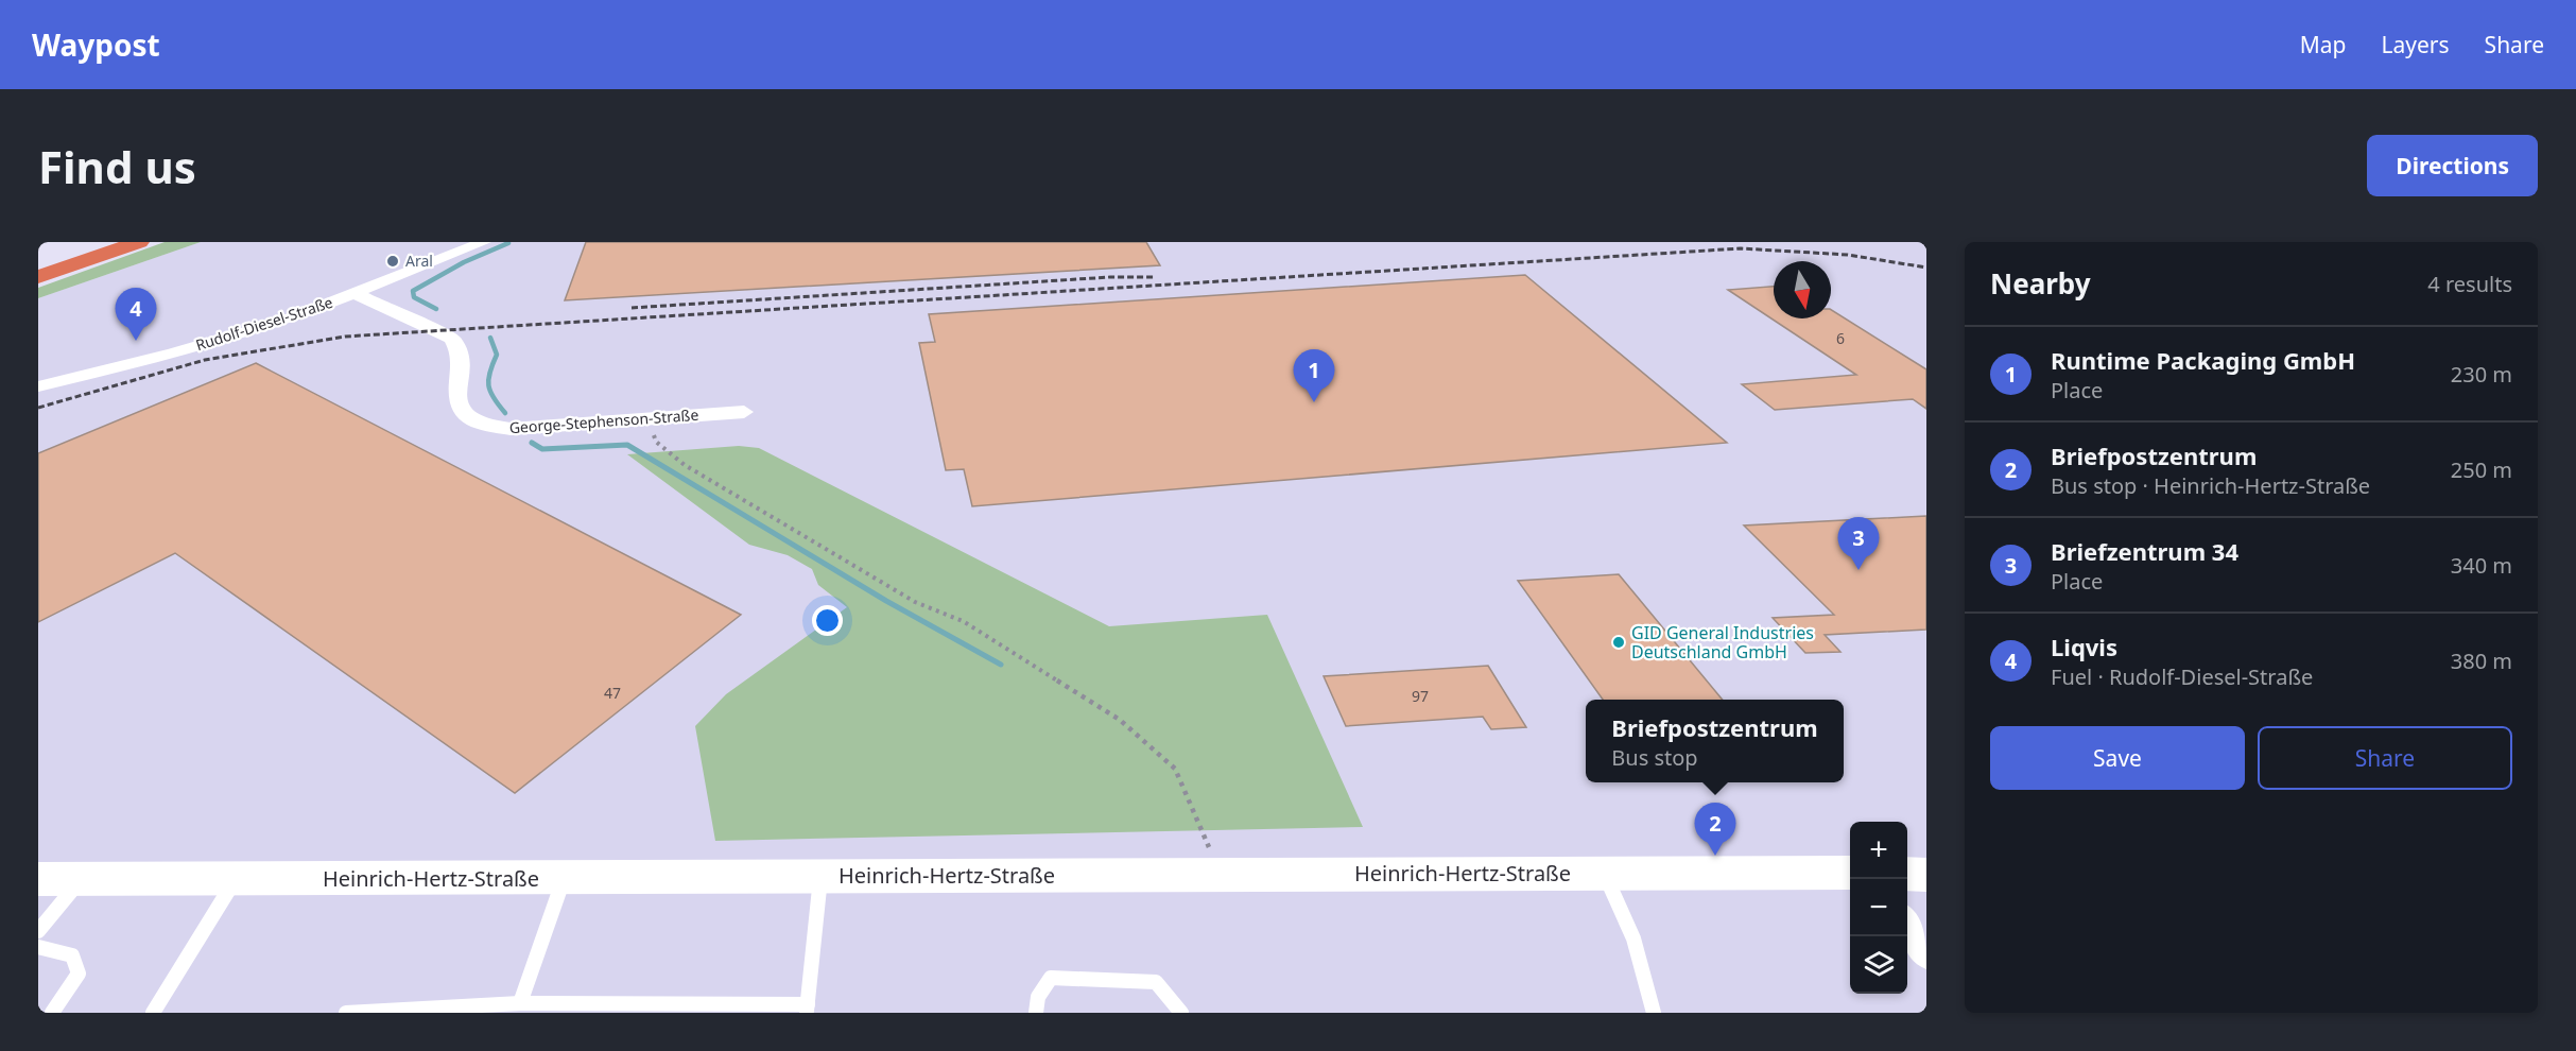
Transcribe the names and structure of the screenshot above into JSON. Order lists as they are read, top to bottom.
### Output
{
  "streets": {
    "street": ["Rudolf-Diesel-Straße", "George-Stephenson-Straße", "Heinrich-Hertz-Straße"]
  },
  "crossings": [
    ["Rudolf-Diesel-Straße", "George-Stephenson-Straße"]
  ],
  "places": ["Aral", "GID General Industries Deutschland GmbH"],
  "house_numbers": ["6", "47", "97"],
  "north": "bottom",
  "page": {
    "header": "Waypost",
    "nav": ["Map", "Layers", "Share"],
    "buttons": [
      "Directions",
      ["Save", "Share"]
    ],
    "title": "Find us",
    "heading": ["Nearby", "4 results"],
    "pins": [
      "4",
      "1",
      "3",
      "2"
    ],
    "list": [
      {
        "mark": "1",
        "name": "Runtime Packaging GmbH",
        "note": "Place",
        "value": "230 m"
      },
      {
        "mark": "2",
        "name": "Briefpostzentrum",
        "note": "Bus stop · Heinrich-Hertz-Straße",
        "value": "250 m"
      },
      {
        "mark": "3",
        "name": "Briefzentrum 34",
        "note": "Place",
        "value": "340 m"
      },
      {
        "mark": "4",
        "name": "Liqvis",
        "note": "Fuel · Rudolf-Diesel-Straße",
        "value": "380 m"
      }
    ],
    "popup": ["Briefpostzentrum", "Bus stop"],
    "map_buttons": ["+", "−"]
  }
}
